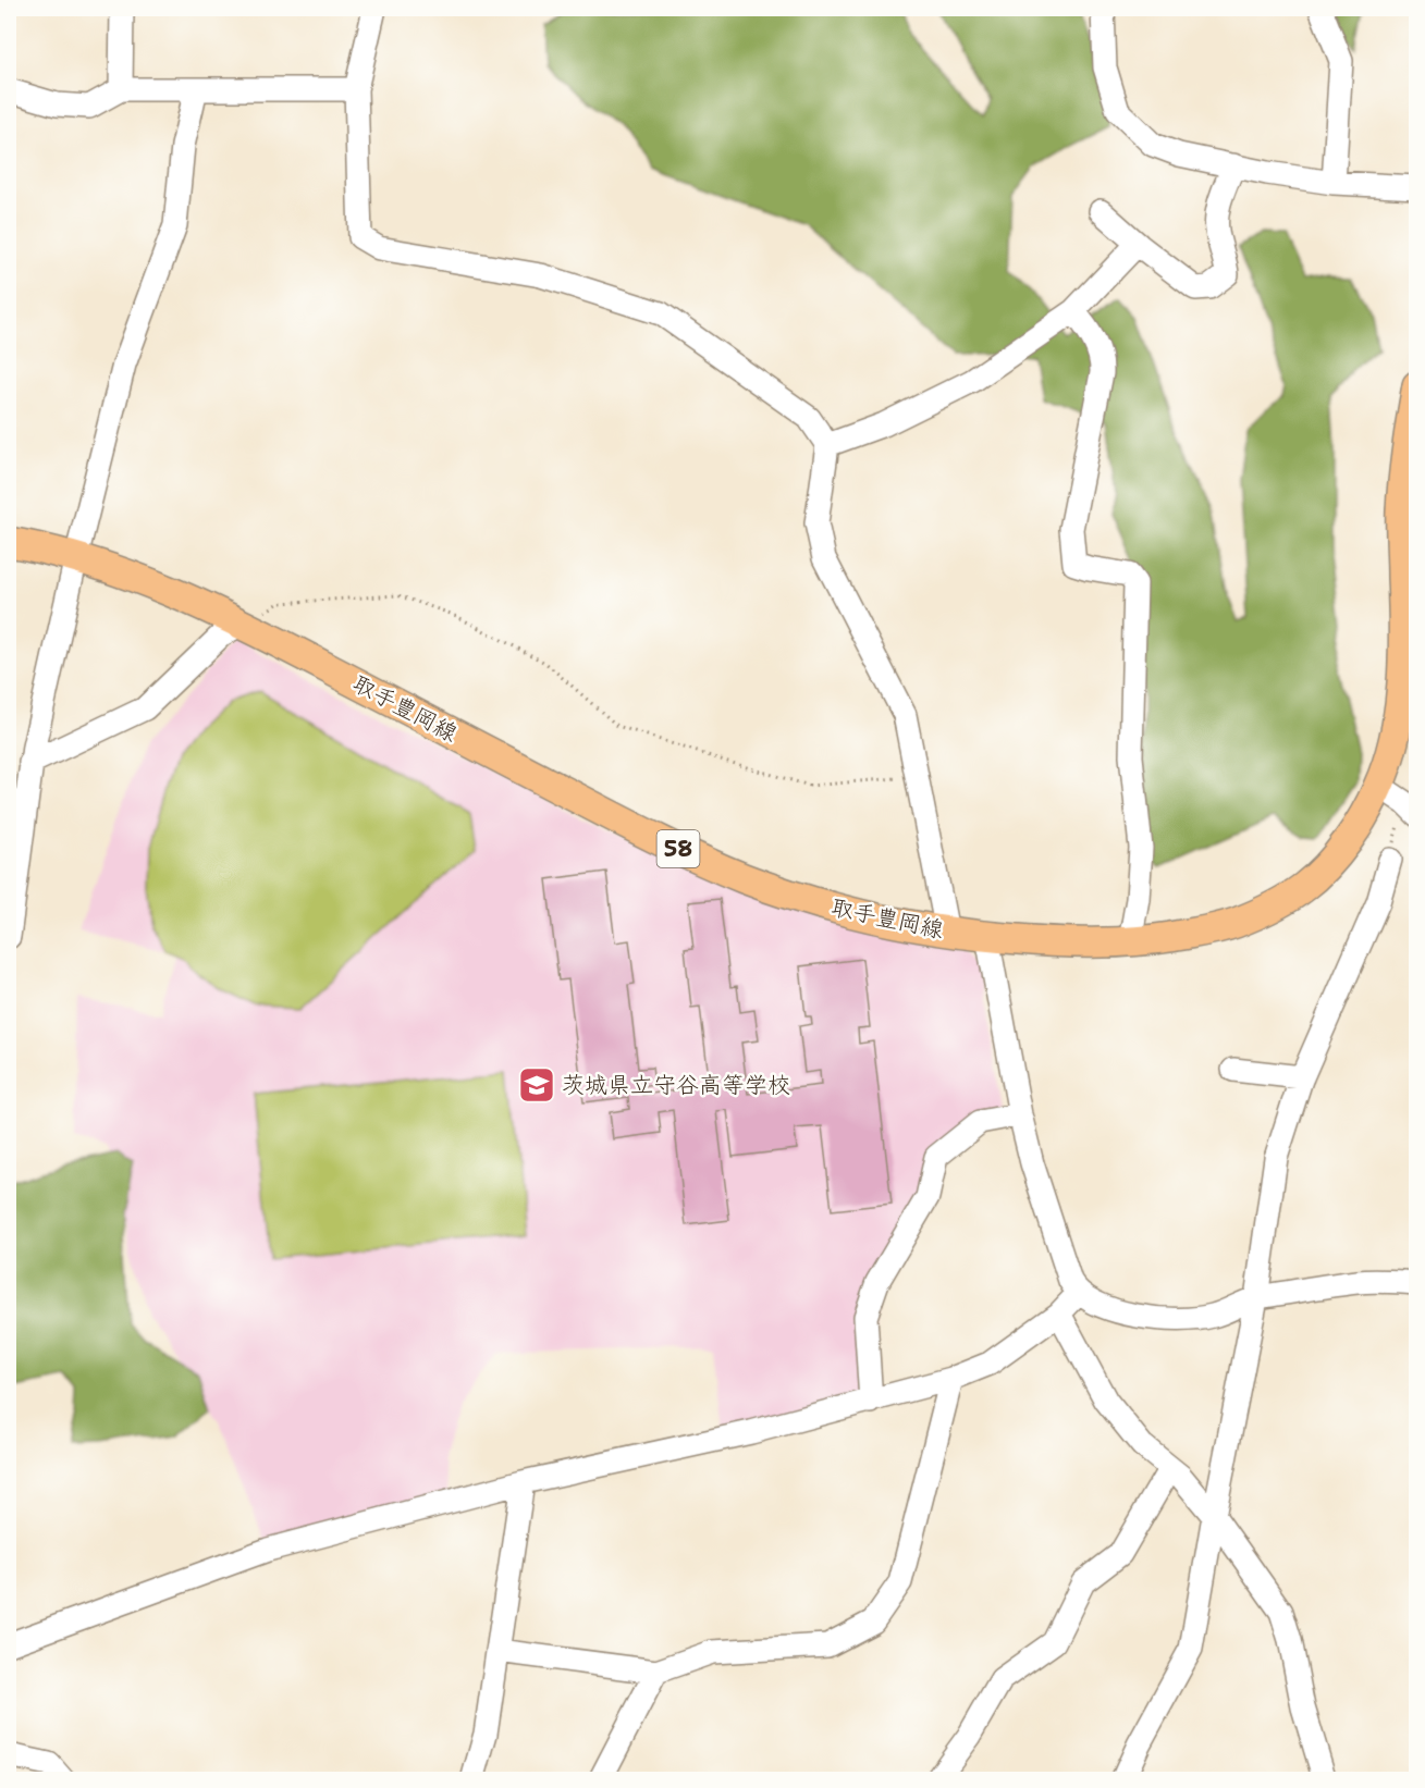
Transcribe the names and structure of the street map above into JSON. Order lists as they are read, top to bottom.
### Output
{
  "streets": {
    "main road": ["取手豊岡線", "58"]
  },
  "places": {
    "school or university": ["茨城県立守谷高等学校"]
  }
}
